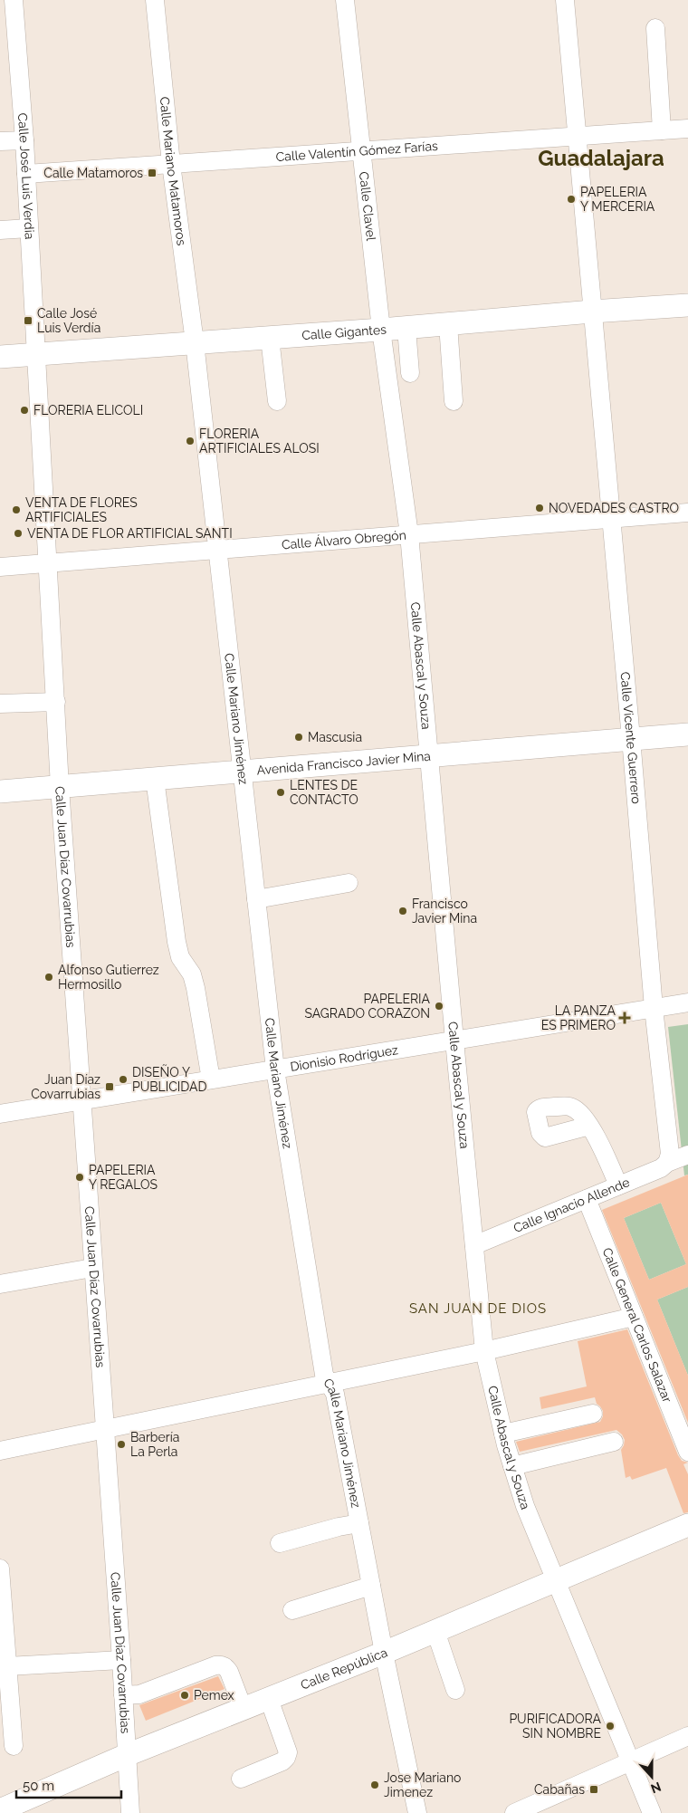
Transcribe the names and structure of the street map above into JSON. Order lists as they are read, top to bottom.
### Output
{
  "streets": {
    "main road": ["Calle Gigantes", "Avenida Francisco Javier Mina", "Calle República"],
    "street": [
      "Calle Valentín Gómez Farías",
      "Calle Mariano Matamoros",
      "Calle José Luis Verdia",
      "Calle Clavel",
      "Calle Álvaro Obregón",
      "Calle Abascal y Souza",
      "Calle Mariano Jiménez",
      "Calle Vicente Guerrero",
      "Calle Juan Díaz Covarrubias",
      "Dionisio Rodríguez",
      "Calle Ignacio Allende",
      "Calle General Carlos Salazar"
    ]
  },
  "crossings": [
    ["Calle Valentín Gómez Farías", "Calle Mariano Matamoros"],
    ["Calle Valentín Gómez Farías", "Calle José Luis Verdia"],
    ["Calle Valentín Gómez Farías", "Calle Clavel"],
    ["Calle Valentín Gómez Farías", "Calle Vicente Guerrero"],
    ["Calle Mariano Matamoros", "Calle Gigantes"],
    ["Calle Mariano Matamoros", "Calle Mariano Jiménez"],
    ["Calle José Luis Verdia", "Calle Gigantes"],
    ["Calle José Luis Verdia", "Calle Juan Díaz Covarrubias"],
    ["Calle Clavel", "Calle Gigantes"],
    ["Calle Clavel", "Calle Abascal y Souza"],
    ["Calle Gigantes", "Calle Abascal y Souza"],
    ["Calle Gigantes", "Calle Mariano Jiménez"],
    ["Calle Gigantes", "Calle Vicente Guerrero"],
    ["Calle Gigantes", "Calle Juan Díaz Covarrubias"],
    ["Calle Álvaro Obregón", "Calle Abascal y Souza"],
    ["Calle Álvaro Obregón", "Calle Mariano Jiménez"],
    ["Calle Álvaro Obregón", "Calle Vicente Guerrero"],
    ["Calle Álvaro Obregón", "Calle Juan Díaz Covarrubias"],
    ["Calle Abascal y Souza", "Avenida Francisco Javier Mina"],
    ["Calle Abascal y Souza", "Dionisio Rodríguez"],
    ["Calle Abascal y Souza", "Calle Ignacio Allende"],
    ["Calle Abascal y Souza", "Calle República"],
    ["Calle Mariano Jiménez", "Avenida Francisco Javier Mina"],
    ["Calle Mariano Jiménez", "Dionisio Rodríguez"],
    ["Calle Mariano Jiménez", "Calle República"],
    ["Calle Vicente Guerrero", "Avenida Francisco Javier Mina"],
    ["Calle Vicente Guerrero", "Dionisio Rodríguez"],
    ["Calle Vicente Guerrero", "Calle Ignacio Allende"],
    ["Avenida Francisco Javier Mina", "Calle Juan Díaz Covarrubias"],
    ["Calle Juan Díaz Covarrubias", "Dionisio Rodríguez"],
    ["Calle Juan Díaz Covarrubias", "Calle República"],
    ["Calle Ignacio Allende", "Calle General Carlos Salazar"]
  ],
  "districts": ["Guadalajara", "SAN JUAN DE DIOS"],
  "places": {
    "transit": [
      "Calle Matamoros",
      "Calle José Luis Verdía",
      "Juan Díaz Covarrubias",
      "Cabañas"
    ],
    "other": [
      "PAPELERIA Y MERCERIA",
      "FLORERIA ELICOLI",
      "FLORERIA ARTIFICIALES ALOSI",
      "NOVEDADES CASTRO",
      "VENTA DE FLORES ARTIFICIALES",
      "VENTA DE FLOR ARTIFICIAL SANTI",
      "Mascusia",
      "LENTES DE CONTACTO",
      "Francisco Javier Mina",
      "Alfonso Gutierrez Hermosillo",
      "PAPELERIA SAGRADO CORAZON",
      "DISEÑO Y PUBLICIDAD",
      "PAPELERIA Y REGALOS",
      "Barbería La Perla",
      "Pemex",
      "PURIFICADORA SIN NOMBRE",
      "Jose Mariano Jimenez"
    ],
    "health": ["LA PANZA ES PRIMERO"]
  },
  "scale_bar": "50 m",
  "north": "bottom"
}
